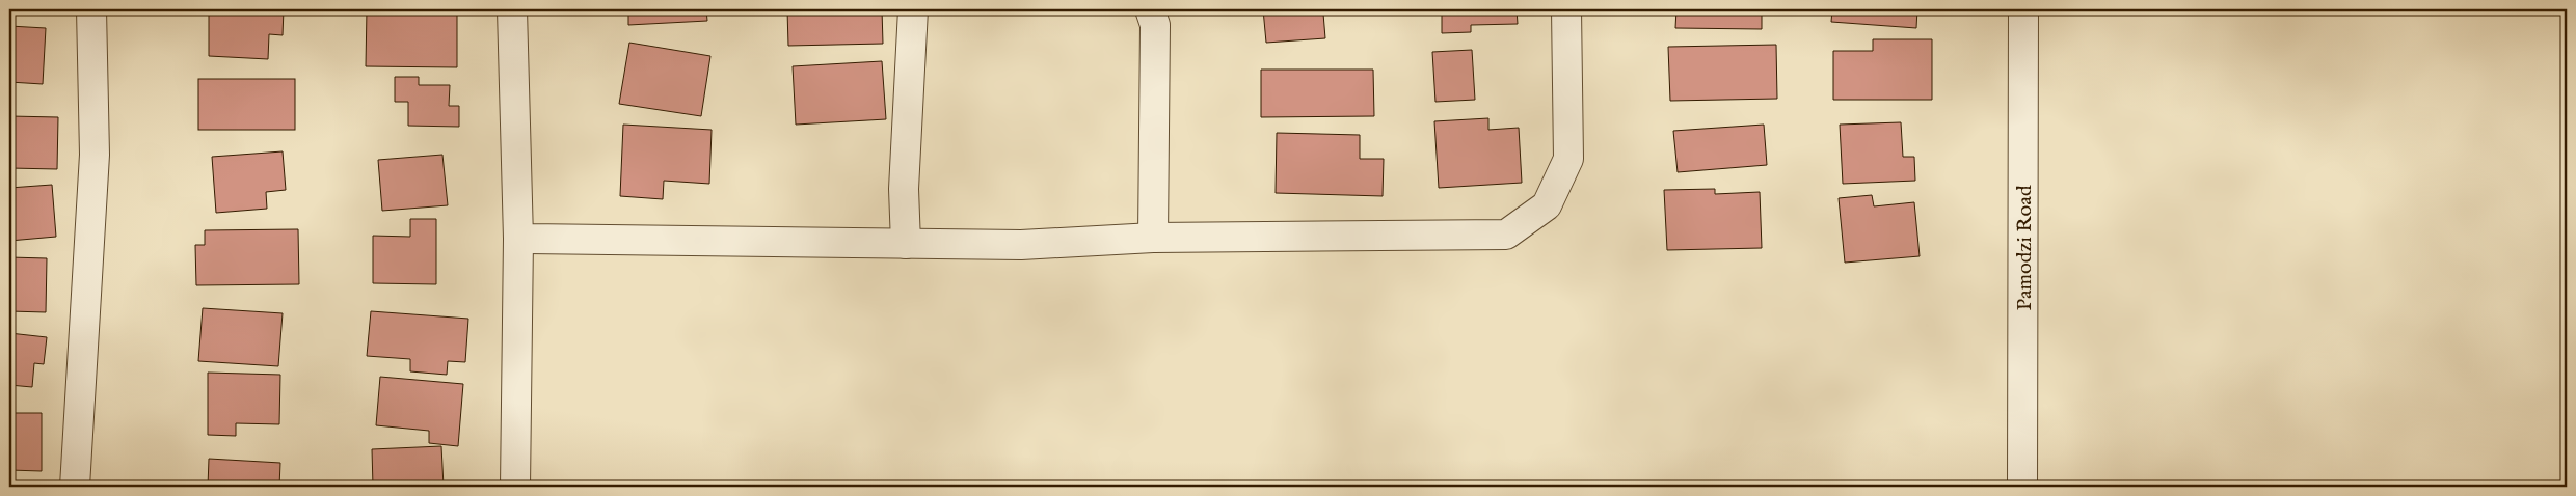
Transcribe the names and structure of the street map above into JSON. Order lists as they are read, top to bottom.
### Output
{
  "streets": {
    "street": ["Pamodzi Road"]
  }
}
